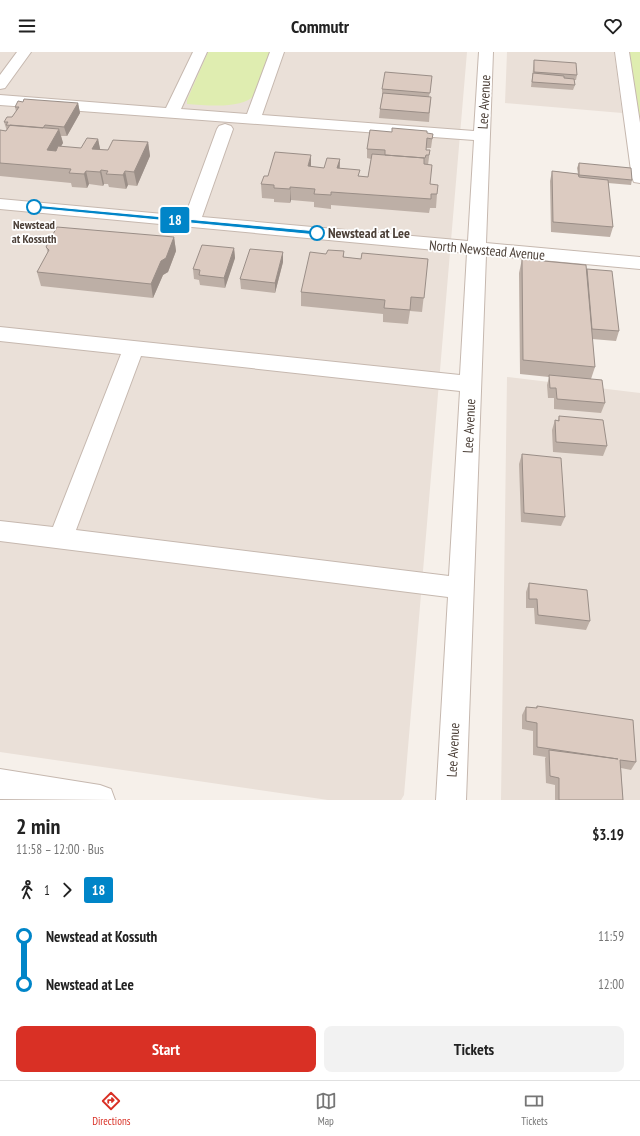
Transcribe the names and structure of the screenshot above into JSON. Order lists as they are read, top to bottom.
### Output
{
  "streets": {
    "street": ["Lee Avenue", "North Newstead Avenue"]
  },
  "crossings": [
    ["Lee Avenue", "North Newstead Avenue"]
  ],
  "places": ["Newstead at Kossuth", "Newstead at Lee"],
  "lines": ["bus line 18"],
  "page": {
    "header": "Commutr",
    "on_map": "18",
    "heading": ["2 min", "11:58 – 12:00 · Bus", "$3.19"],
    "legs": ["1", "18"],
    "list": [
      {
        "name": "Newstead at Kossuth",
        "value": "11:59"
      },
      {
        "name": "Newstead at Lee",
        "value": "12:00"
      }
    ],
    "buttons": ["Start", "Tickets"],
    "tabs": ["Directions", "Map", "Tickets"]
  }
}
